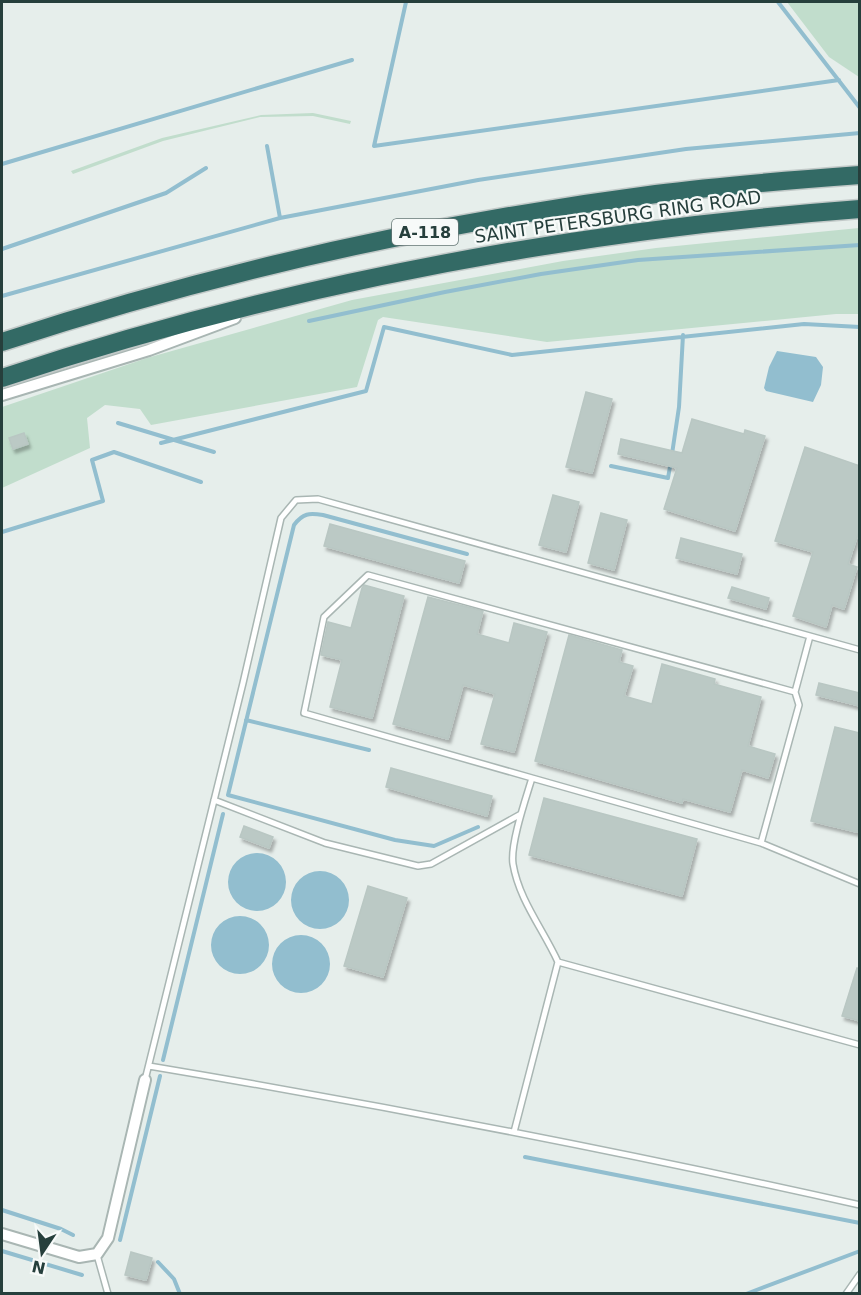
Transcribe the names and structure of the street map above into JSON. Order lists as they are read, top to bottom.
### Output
{
  "streets": {
    "highway": ["SAINT PETERSBURG RING ROAD", "А-118"]
  },
  "north": "bottom"
}
